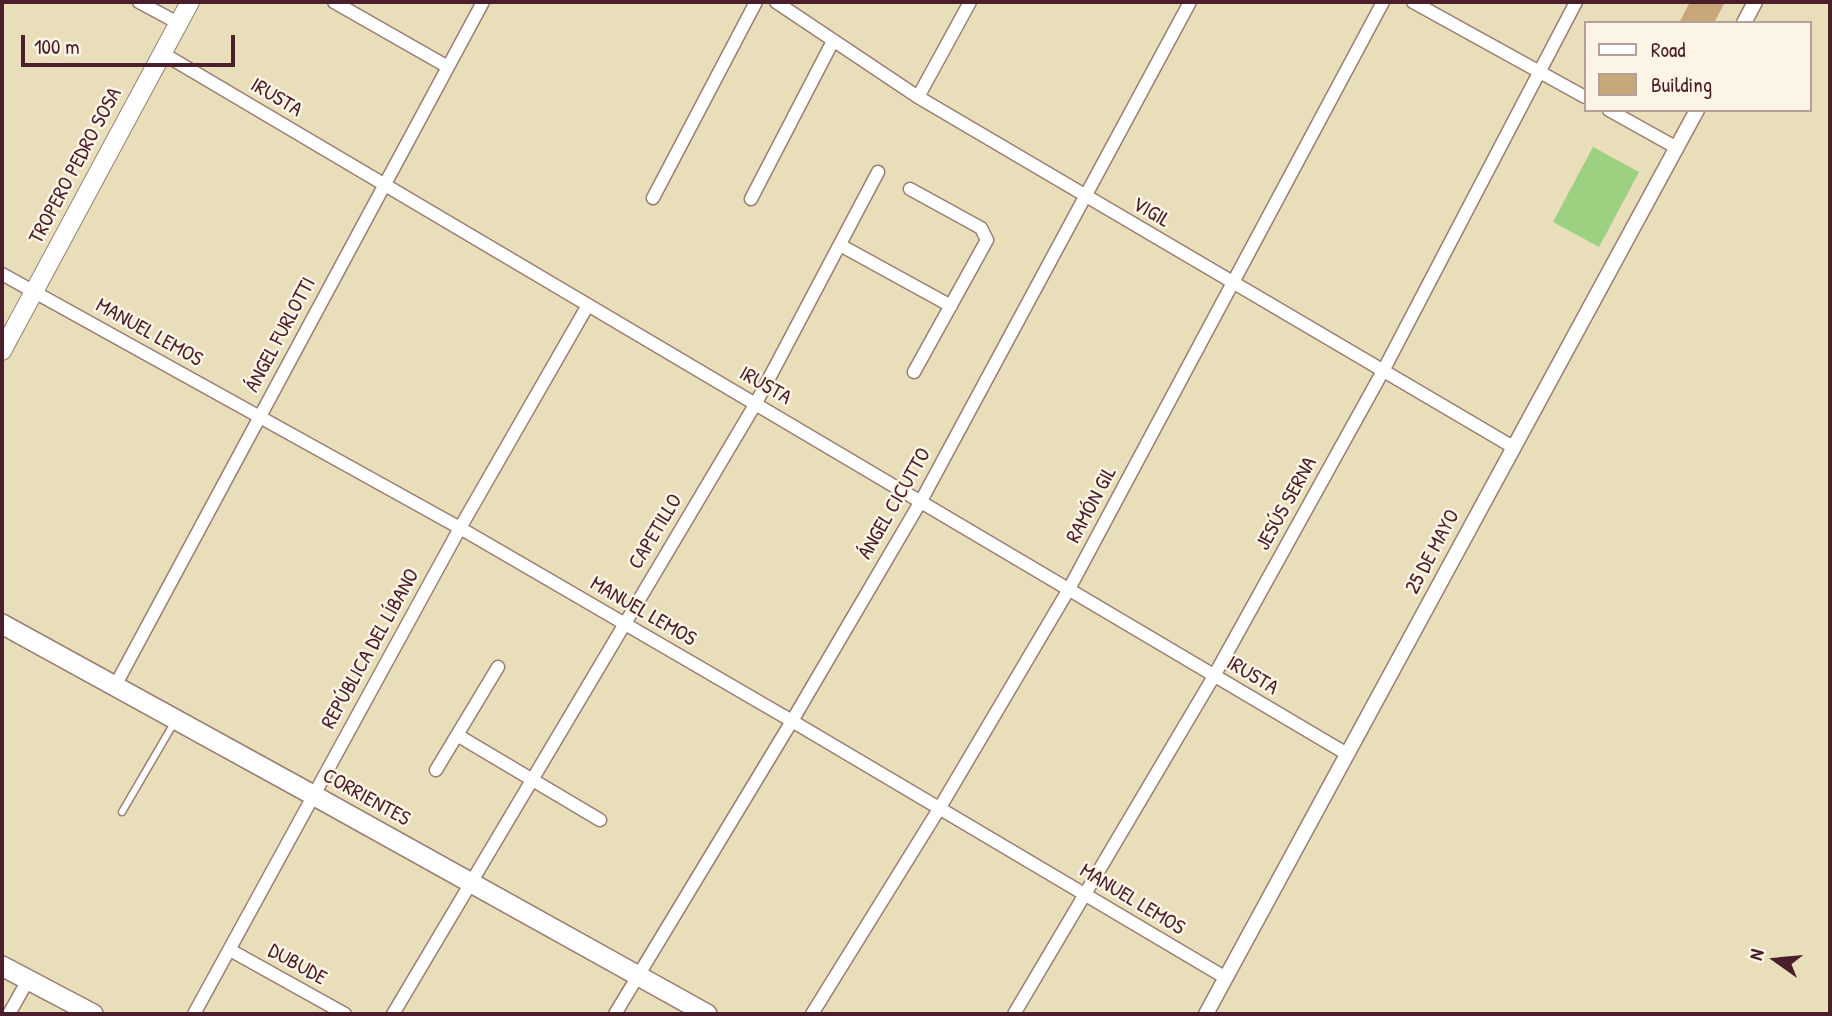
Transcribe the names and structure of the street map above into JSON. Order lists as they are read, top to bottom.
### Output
{
  "streets": {
    "main road": ["TROPERO PEDRO SOSA", "CORRIENTES"],
    "street": [
      "IRUSTA",
      "VIGIL",
      "MANUEL LEMOS",
      "ÁNGEL FURLOTTI",
      "ÁNGEL CICUTTO",
      "JESÚS SERNA",
      "RAMÓN GIL",
      "CAPETILLO",
      "25 DE MAYO",
      "REPÚBLICA DEL LÍBANO",
      "DUBUDE"
    ]
  },
  "crossings": [
    ["IRUSTA", "TROPERO PEDRO SOSA"],
    ["IRUSTA", "ÁNGEL FURLOTTI"],
    ["IRUSTA", "ÁNGEL CICUTTO"],
    ["IRUSTA", "JESÚS SERNA"],
    ["IRUSTA", "RAMÓN GIL"],
    ["IRUSTA", "CAPETILLO"],
    ["IRUSTA", "25 DE MAYO"],
    ["IRUSTA", "REPÚBLICA DEL LÍBANO"],
    ["TROPERO PEDRO SOSA", "MANUEL LEMOS"],
    ["VIGIL", "ÁNGEL CICUTTO"],
    ["VIGIL", "JESÚS SERNA"],
    ["VIGIL", "RAMÓN GIL"],
    ["VIGIL", "25 DE MAYO"],
    ["MANUEL LEMOS", "ÁNGEL FURLOTTI"],
    ["MANUEL LEMOS", "ÁNGEL CICUTTO"],
    ["MANUEL LEMOS", "JESÚS SERNA"],
    ["MANUEL LEMOS", "RAMÓN GIL"],
    ["MANUEL LEMOS", "CAPETILLO"],
    ["MANUEL LEMOS", "25 DE MAYO"],
    ["MANUEL LEMOS", "REPÚBLICA DEL LÍBANO"],
    ["ÁNGEL FURLOTTI", "CORRIENTES"],
    ["ÁNGEL CICUTTO", "CORRIENTES"],
    ["CAPETILLO", "CORRIENTES"],
    ["REPÚBLICA DEL LÍBANO", "CORRIENTES"],
    ["REPÚBLICA DEL LÍBANO", "DUBUDE"]
  ],
  "legend": ["Road", "Building"],
  "scale_bar": "100 m",
  "north": "left"
}
